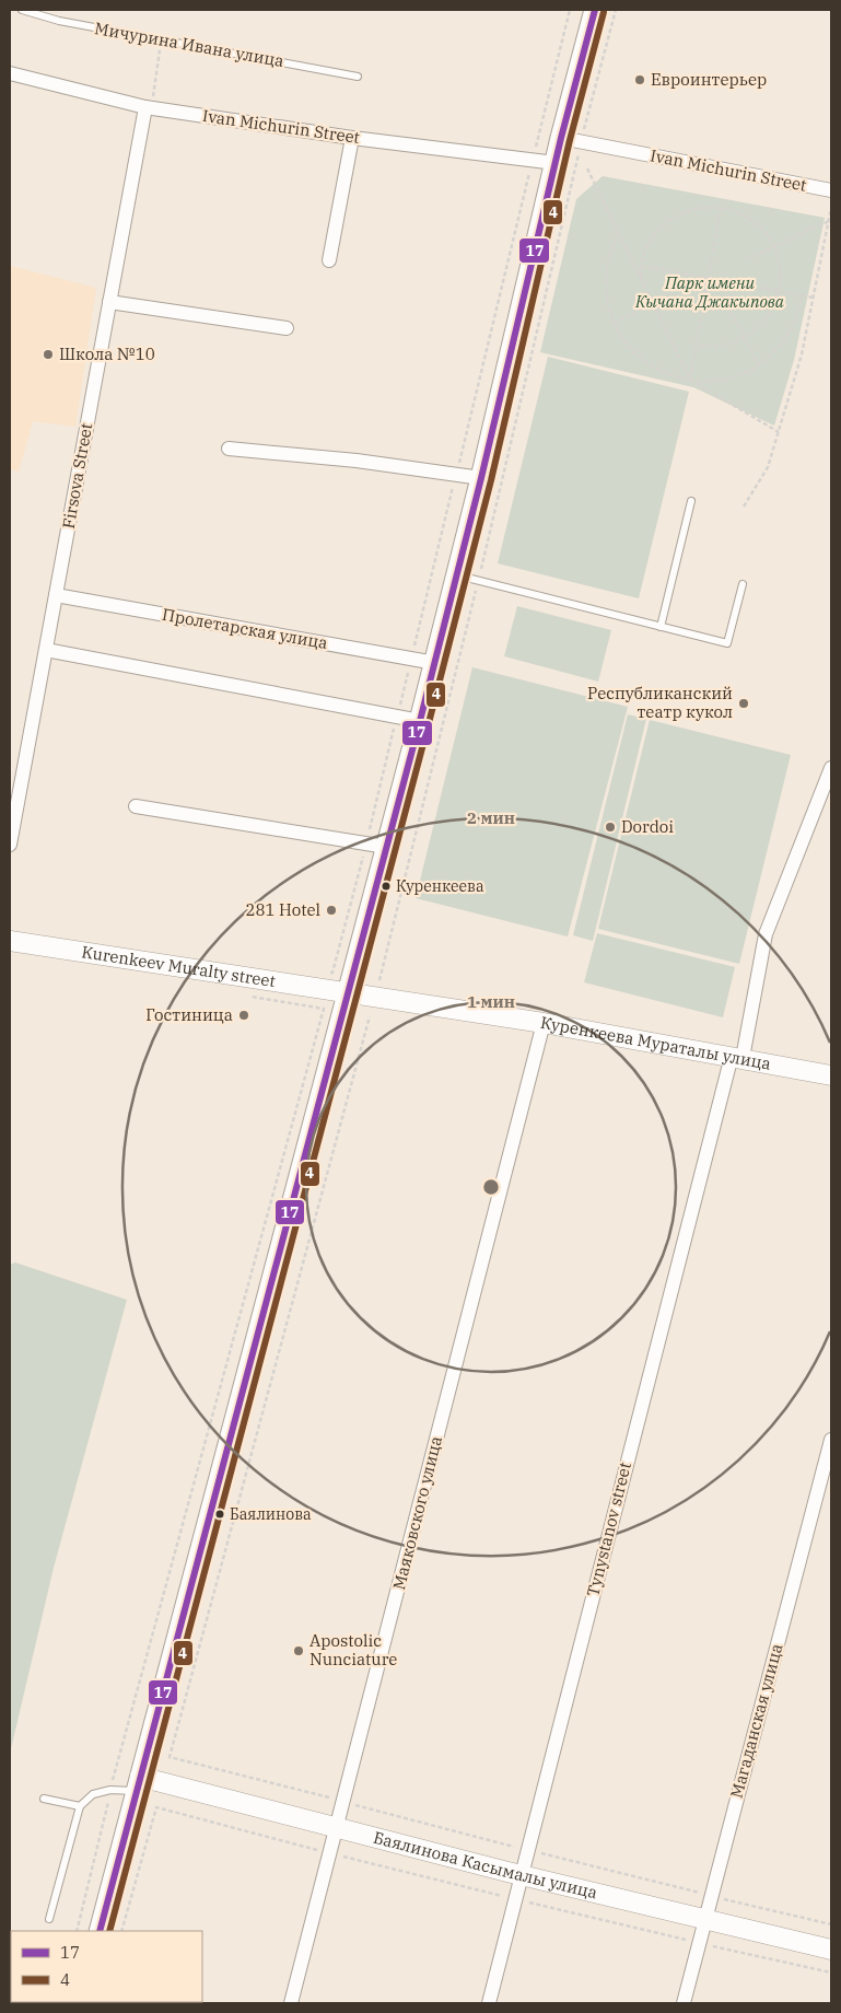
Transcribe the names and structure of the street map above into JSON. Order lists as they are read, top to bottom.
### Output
{
  "streets": {
    "street": [
      "Ivan Michurin Street",
      "Firsova Street",
      "Пролетарская улица",
      "Kurenkeev Muralty street",
      "Куренкеева Мураталы улица",
      "Маяковского улица",
      "Tynystanov street",
      "Магаданская улица",
      "Баялинова Касымалы улица"
    ],
    "lane": ["Мичурина Ивана улица"]
  },
  "crossings": [
    ["Ivan Michurin Street", "Firsova Street"],
    ["Firsova Street", "Пролетарская улица"],
    ["Kurenkeev Muralty street", "Куренкеева Мураталы улица"],
    ["Куренкеева Мураталы улица", "Маяковского улица"],
    ["Куренкеева Мураталы улица", "Tynystanov street"],
    ["Маяковского улица", "Баялинова Касымалы улица"],
    ["Tynystanov street", "Баялинова Касымалы улица"],
    ["Магаданская улица", "Баялинова Касымалы улица"]
  ],
  "parks": ["Парк имени Кычана Джакыпова"],
  "places": [
    "Евроинтерьер",
    "Школа №10",
    "Республиканский театр кукол",
    "Dordoi",
    "Куренкеева",
    "281 Hotel",
    "Гостиница",
    "Баялинова",
    "Apostolic Nunciature"
  ],
  "lines": ["transit line 17", "transit line 4"],
  "legend": ["17", "4"],
  "rings": ["2 мин", "1 мин"]
}
